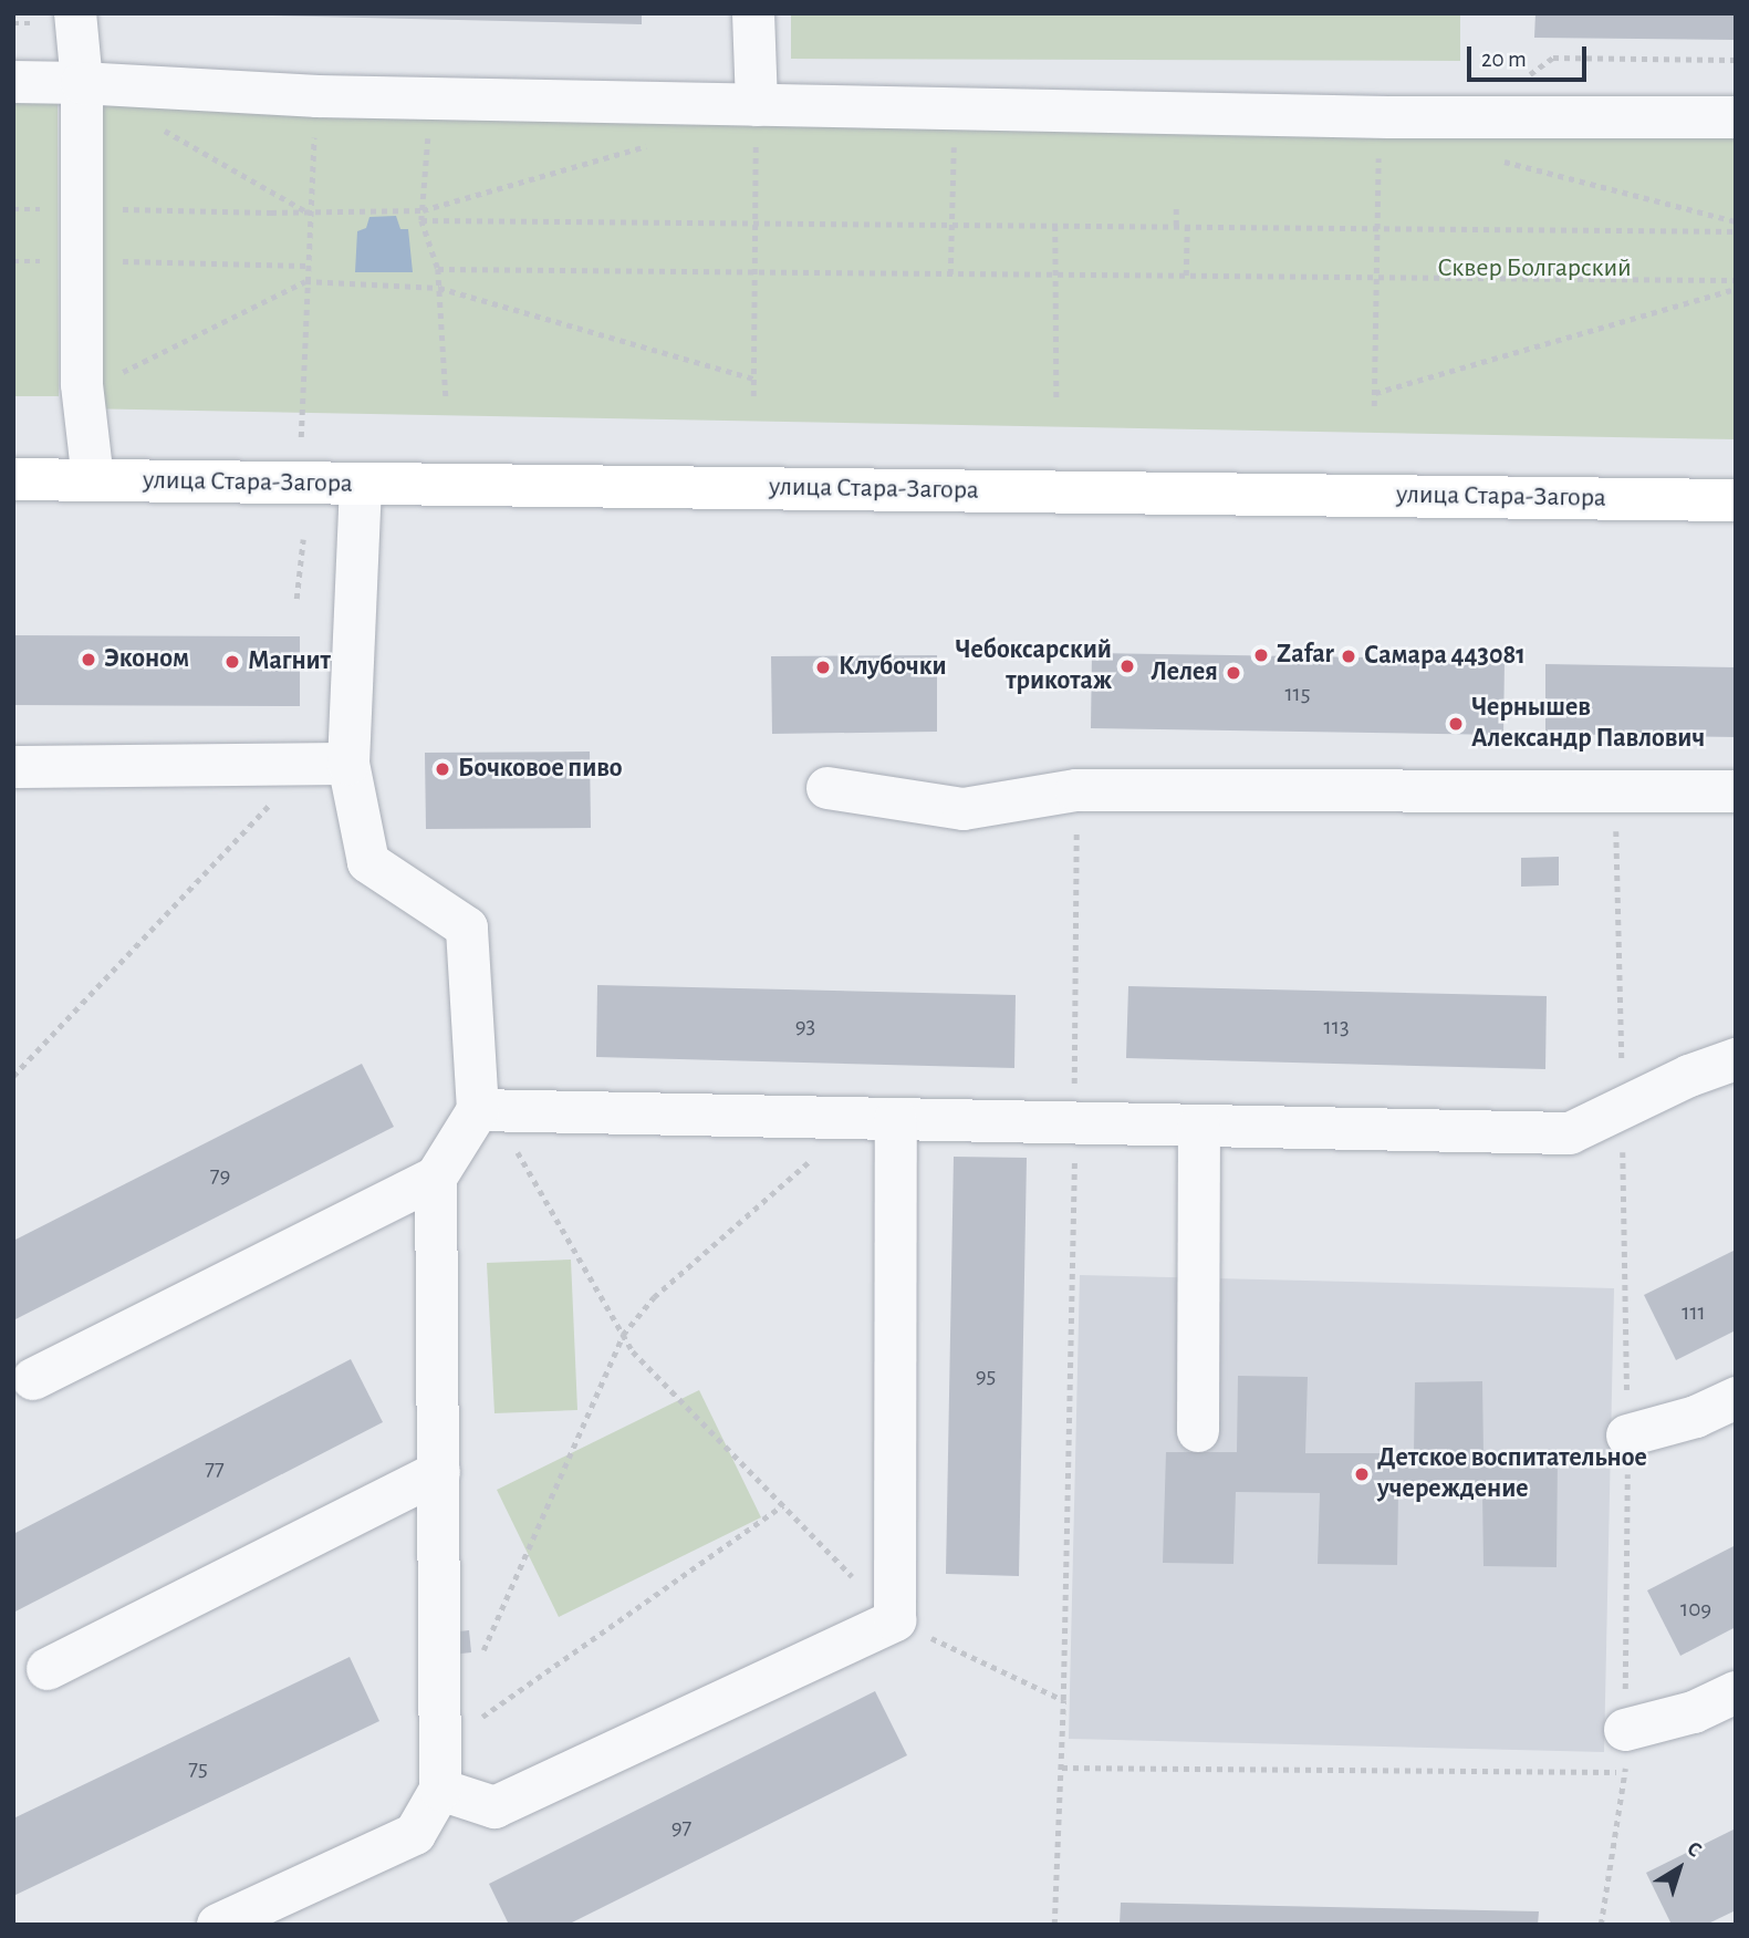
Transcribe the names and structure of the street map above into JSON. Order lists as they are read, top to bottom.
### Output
{
  "streets": {
    "main road": ["улица Стара-Загора"]
  },
  "parks": ["Сквер Болгарский"],
  "places": [
    "Zafar",
    "Самара 443081",
    "Эконом",
    "Магнит",
    "Чебоксарский трикотаж",
    "Клубочки",
    "Лелея",
    "Чернышев Александр Павлович",
    "Бочковое пиво",
    "Детское воспитательное учереждение"
  ],
  "house_numbers": [
    "115",
    "93",
    "113",
    "79",
    "111",
    "95",
    "77",
    "109",
    "75",
    "97"
  ],
  "scale_bar": "20 m",
  "north": "top right"
}
